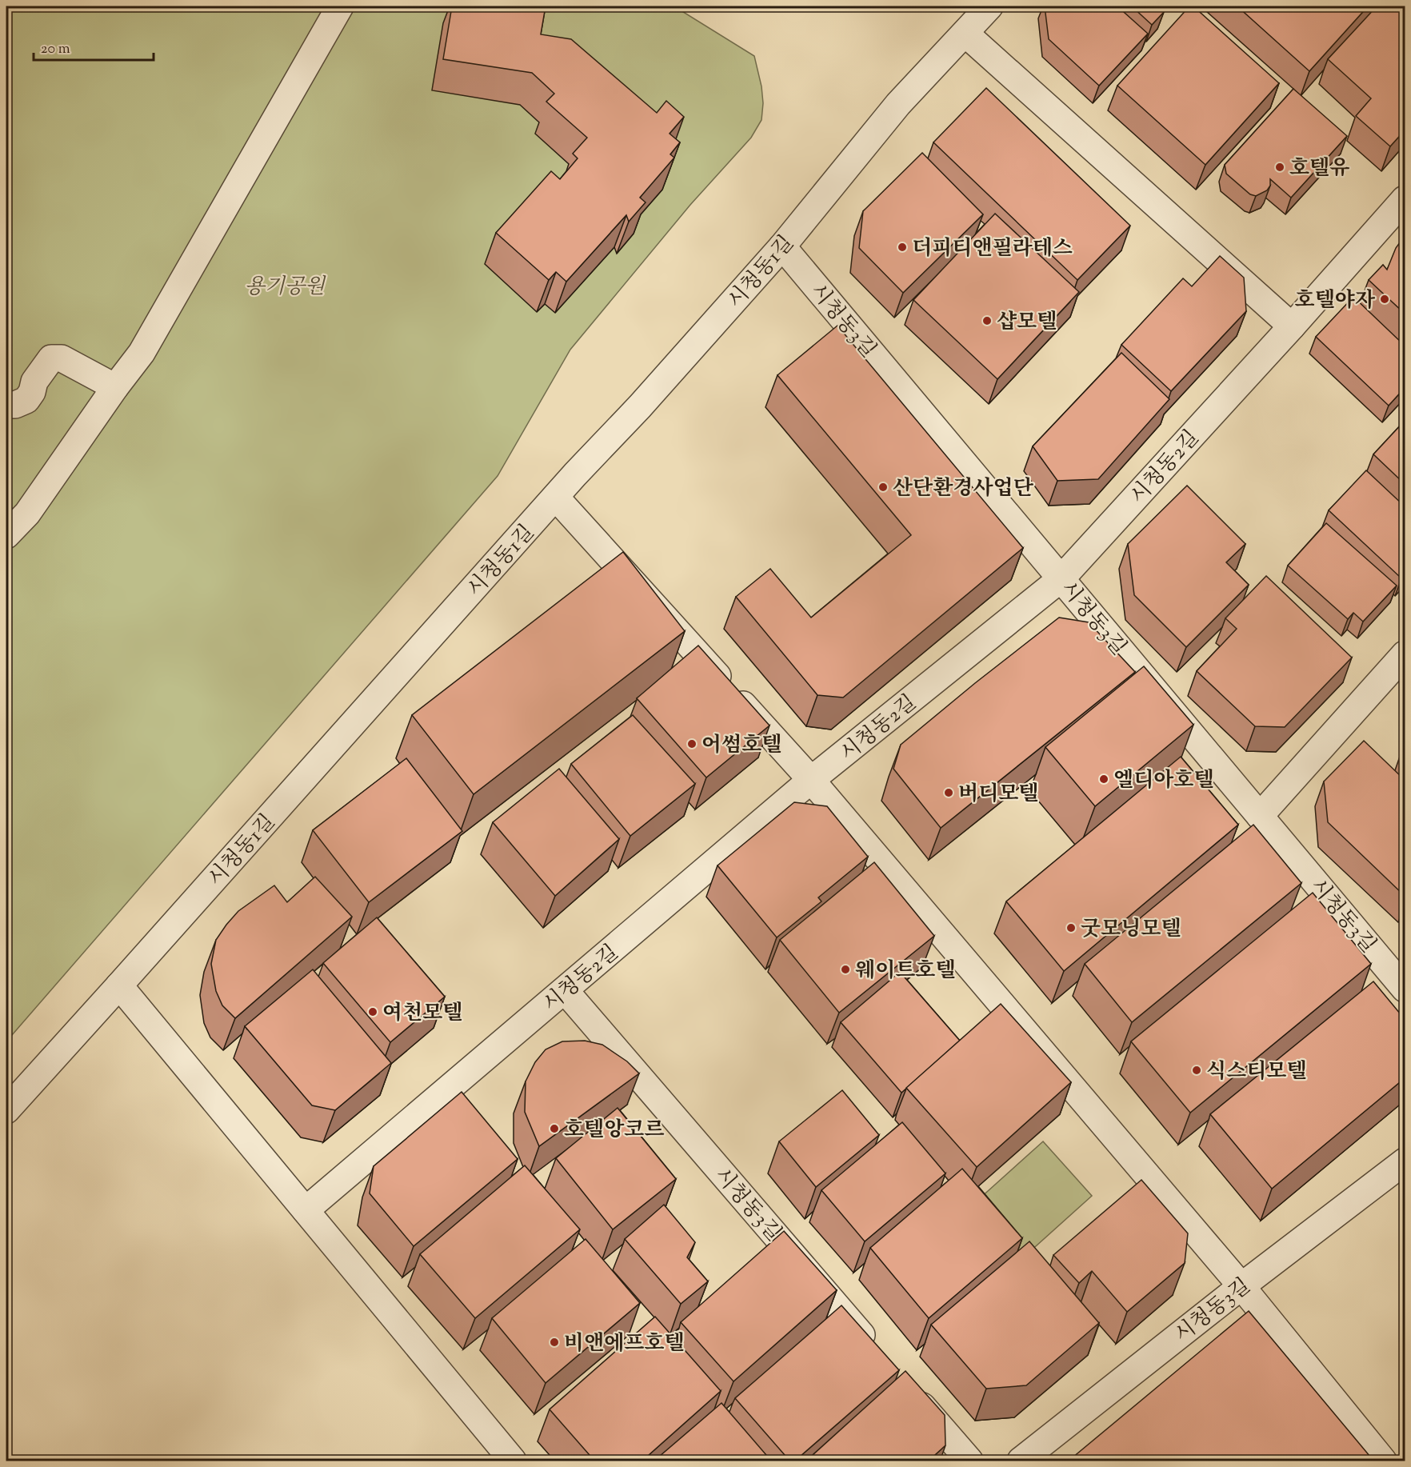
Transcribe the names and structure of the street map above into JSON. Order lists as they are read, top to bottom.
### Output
{
  "streets": {
    "street": ["시청동1길", "시청동3길", "시청동2길"]
  },
  "crossings": [
    ["시청동1길", "시청동3길"],
    ["시청동3길", "시청동2길"]
  ],
  "parks": ["용기공원"],
  "places": [
    "호텔유",
    "더피티앤필라테스",
    "호텔야자",
    "샵모텔",
    "산단환경사업단",
    "어썸호텔",
    "엘디아호텔",
    "버디모텔",
    "굿모닝모텔",
    "웨이트호텔",
    "여천모텔",
    "식스티모텔",
    "호텔앙코르",
    "비앤에프호텔"
  ],
  "scale_bar": "20 m"
}
